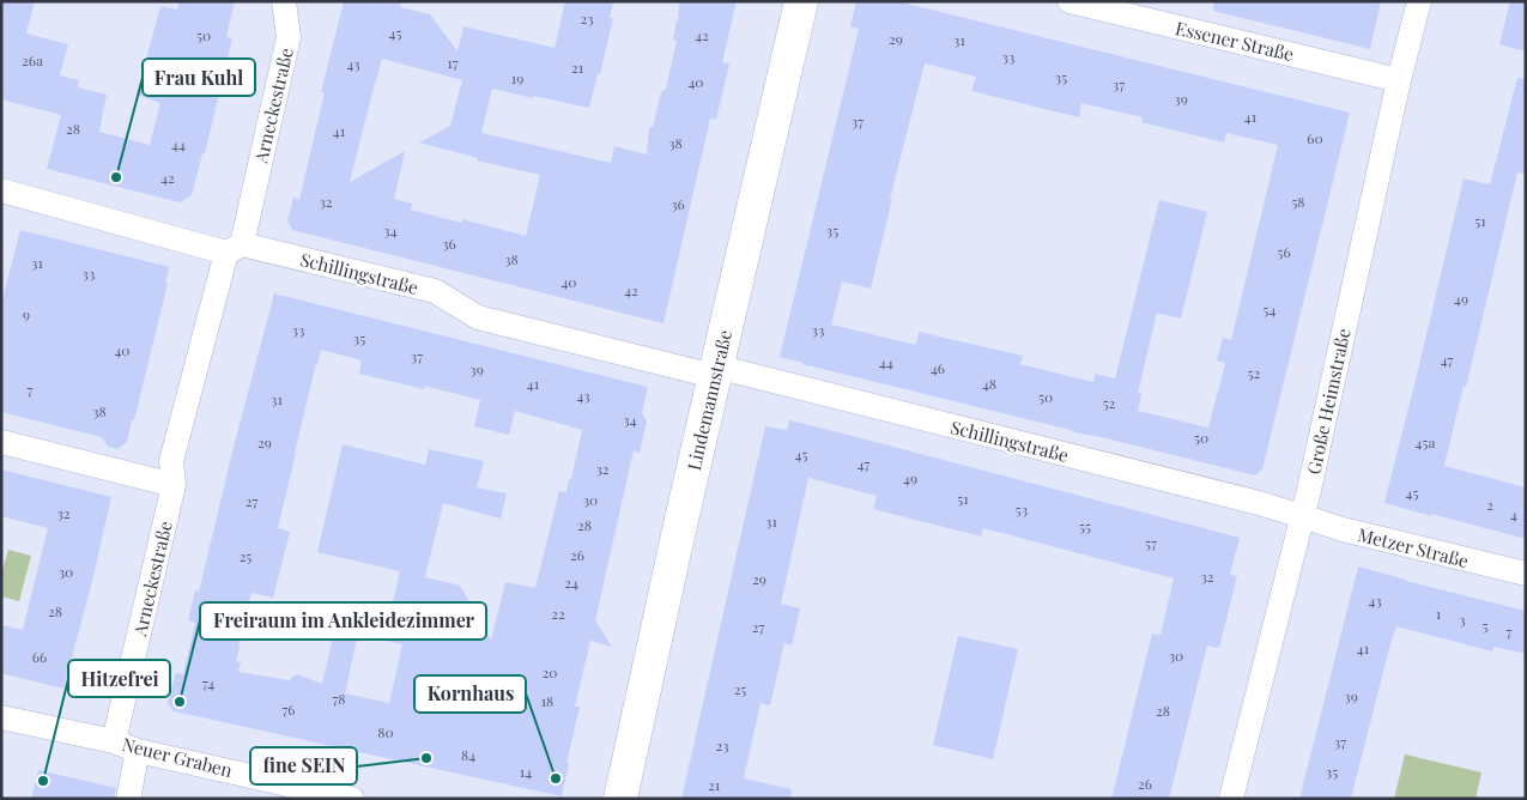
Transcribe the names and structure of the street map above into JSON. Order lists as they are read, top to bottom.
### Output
{
  "streets": {
    "main road": ["Lindemannstraße"],
    "street": [
      "Essener Straße",
      "Arneckestraße",
      "Schillingstraße",
      "Große Heimstraße",
      "Metzer Straße",
      "Neuer Graben"
    ]
  },
  "crossings": [
    ["Essener Straße", "Große Heimstraße"],
    ["Arneckestraße", "Schillingstraße"],
    ["Arneckestraße", "Neuer Graben"],
    ["Schillingstraße", "Lindemannstraße"],
    ["Schillingstraße", "Große Heimstraße"],
    ["Schillingstraße", "Metzer Straße"],
    ["Große Heimstraße", "Metzer Straße"]
  ],
  "places": [
    "Frau Kuhl",
    "Freiraum im Ankleidezimmer",
    "fine SEIN",
    "Kornhaus",
    "Hitzefrei"
  ],
  "house_numbers": [
    "23",
    "45",
    "50",
    "42",
    "29",
    "31",
    "33",
    "26a",
    "17",
    "43",
    "21",
    "35",
    "19",
    "40",
    "37",
    "39",
    "41",
    "37",
    "28",
    "41",
    "60",
    "38",
    "44",
    "42",
    "32",
    "58",
    "36",
    "51",
    "34",
    "35",
    "36",
    "56",
    "38",
    "31",
    "33",
    "40",
    "42",
    "49",
    "54",
    "9",
    "33",
    "33",
    "35",
    "40",
    "37",
    "47",
    "44",
    "46",
    "39",
    "52",
    "41",
    "48",
    "7",
    "43",
    "50",
    "31",
    "52",
    "38",
    "34",
    "50",
    "29",
    "45a",
    "45",
    "47",
    "32",
    "49",
    "45",
    "51",
    "30",
    "27",
    "2",
    "53",
    "32",
    "4",
    "31",
    "28",
    "55",
    "57",
    "26",
    "25",
    "30",
    "32",
    "29",
    "24",
    "43",
    "28",
    "22",
    "1",
    "3",
    "5",
    "27",
    "7",
    "41",
    "30",
    "66",
    "20",
    "74",
    "25",
    "39",
    "78",
    "18",
    "76",
    "28",
    "80",
    "37",
    "23",
    "84",
    "14",
    "35",
    "26",
    "21"
  ]
}
